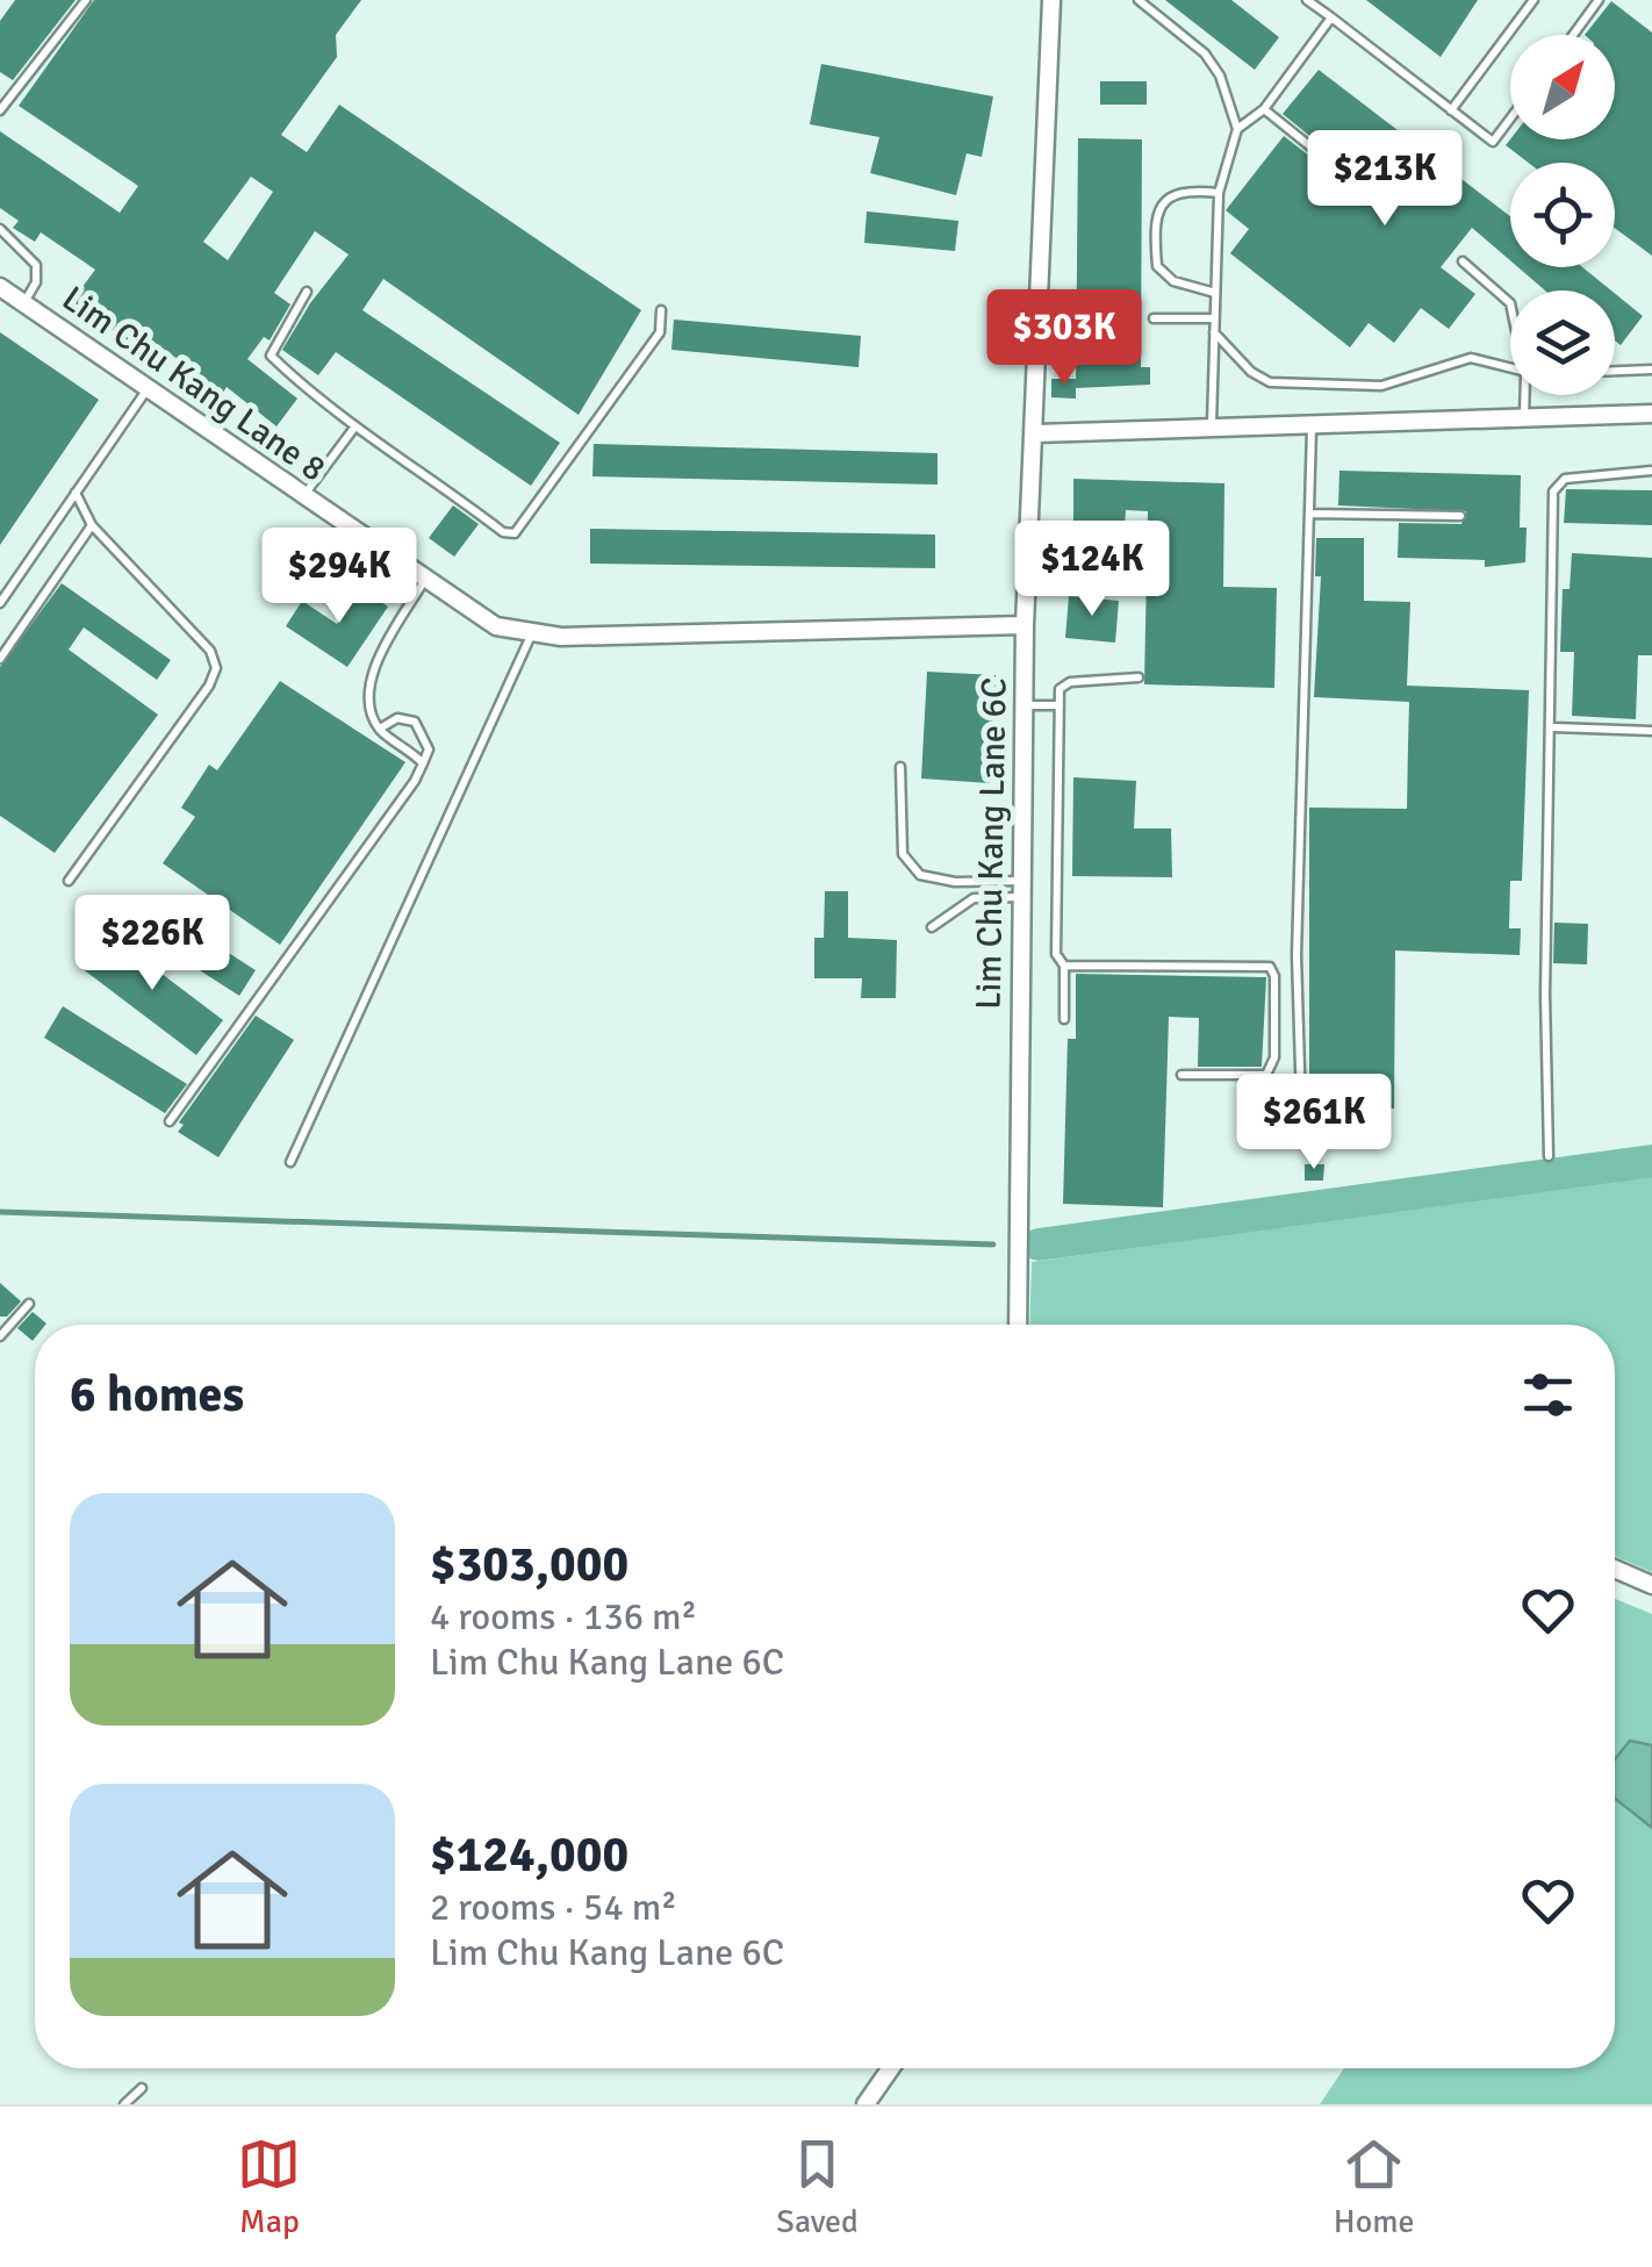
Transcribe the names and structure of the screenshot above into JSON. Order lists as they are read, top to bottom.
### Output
{
  "streets": {
    "street": ["Lim Chu Kang Lane 8", "Lim Chu Kang Lane 6C"]
  },
  "crossings": [
    ["Lim Chu Kang Lane 8", "Lim Chu Kang Lane 6C"]
  ],
  "north": "top right",
  "page": {
    "price": [
      "$213K",
      "$303K",
      "$124K",
      "$294K",
      "$226K",
      "$261K"
    ],
    "heading": "6 homes",
    "list": [
      {
        "name": "$303,000",
        "note": "4 rooms · 136 m² · Lim Chu Kang Lane 6C"
      },
      {
        "name": "$124,000",
        "note": "2 rooms · 54 m² · Lim Chu Kang Lane 6C"
      }
    ],
    "tabs": ["Map", "Saved", "Home"]
  }
}
